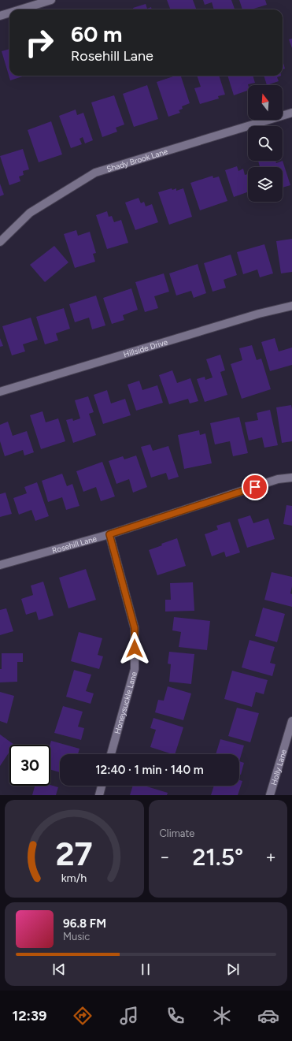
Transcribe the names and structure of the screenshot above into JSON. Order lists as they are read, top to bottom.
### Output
{
  "streets": {
    "street": [
      "Shady Brook Lane",
      "Hillside Drive",
      "Rosehill Lane",
      "Honeysuckle Lane",
      "Holly Lane"
    ]
  },
  "crossings": [
    ["Rosehill Lane", "Honeysuckle Lane"]
  ],
  "north": "top",
  "page": {
    "turn": ["60 m", "Rosehill Lane"],
    "limit": "30",
    "trip": "12:40 · 1 min · 140 m",
    "tile": "Climate",
    "heat": ["−", "21.5°", "+"],
    "song": ["96.8 FM", "Music"],
    "tabs": "12:39",
    "gauge": ["27", "km/h"]
  }
}
